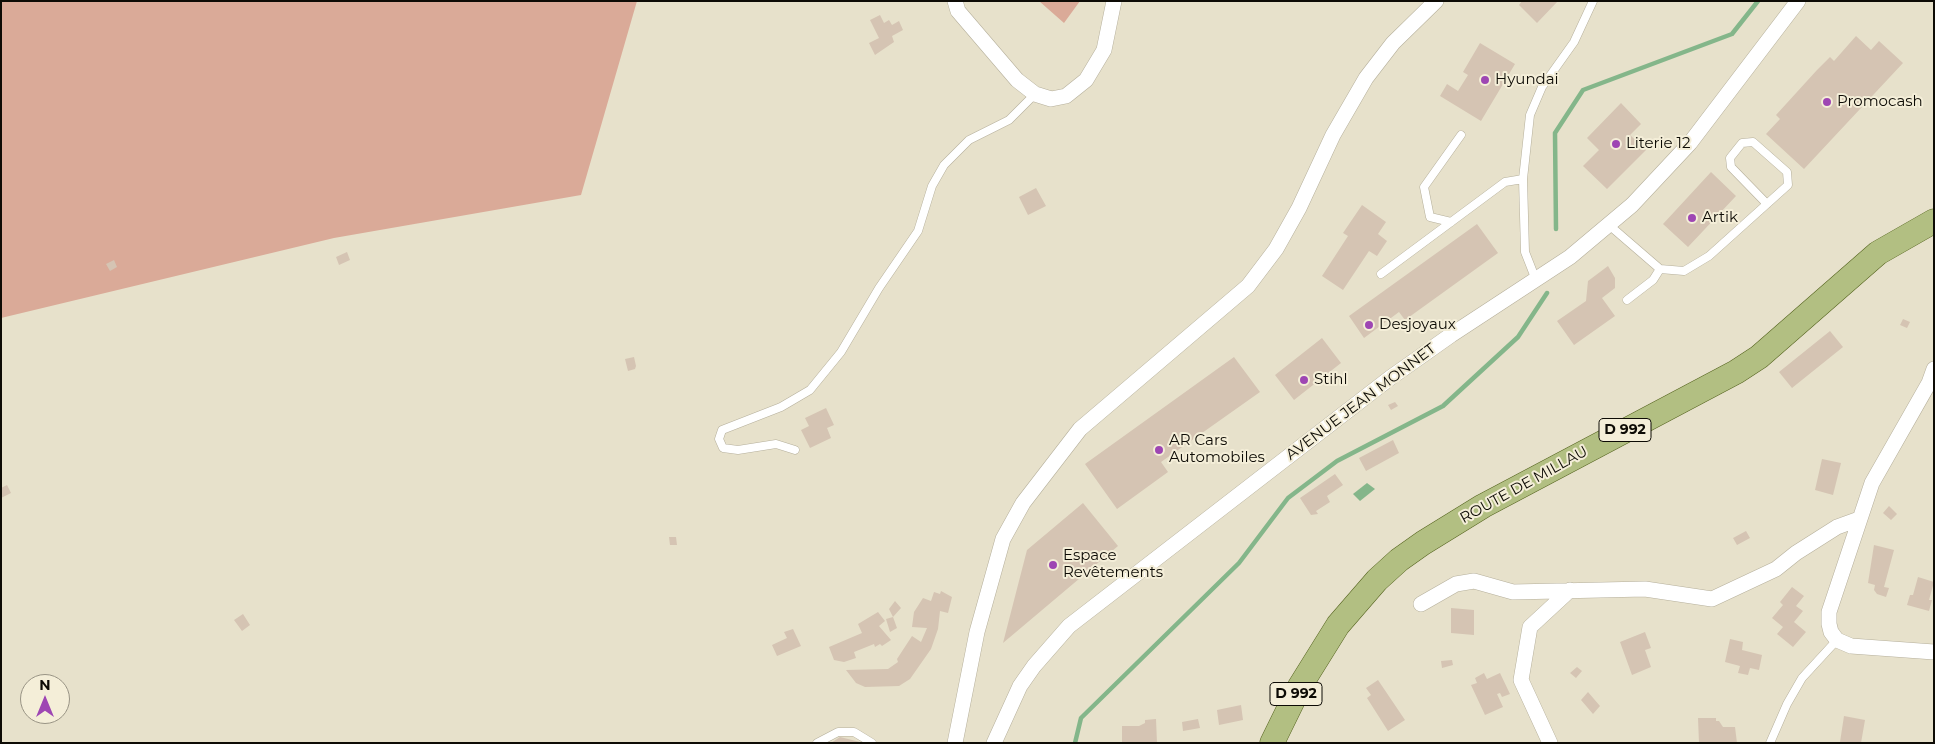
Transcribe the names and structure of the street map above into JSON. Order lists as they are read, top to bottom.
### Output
{
  "streets": {
    "main road": ["D 992", "ROUTE DE MILLAU"],
    "street": ["AVENUE JEAN MONNET"]
  },
  "places": [
    "Hyundai",
    "Promocash",
    "Literie 12",
    "Artik",
    "Desjoyaux",
    "Stihl",
    "AR Cars Automobiles",
    "Espace Revêtements"
  ],
  "north": "top"
}
